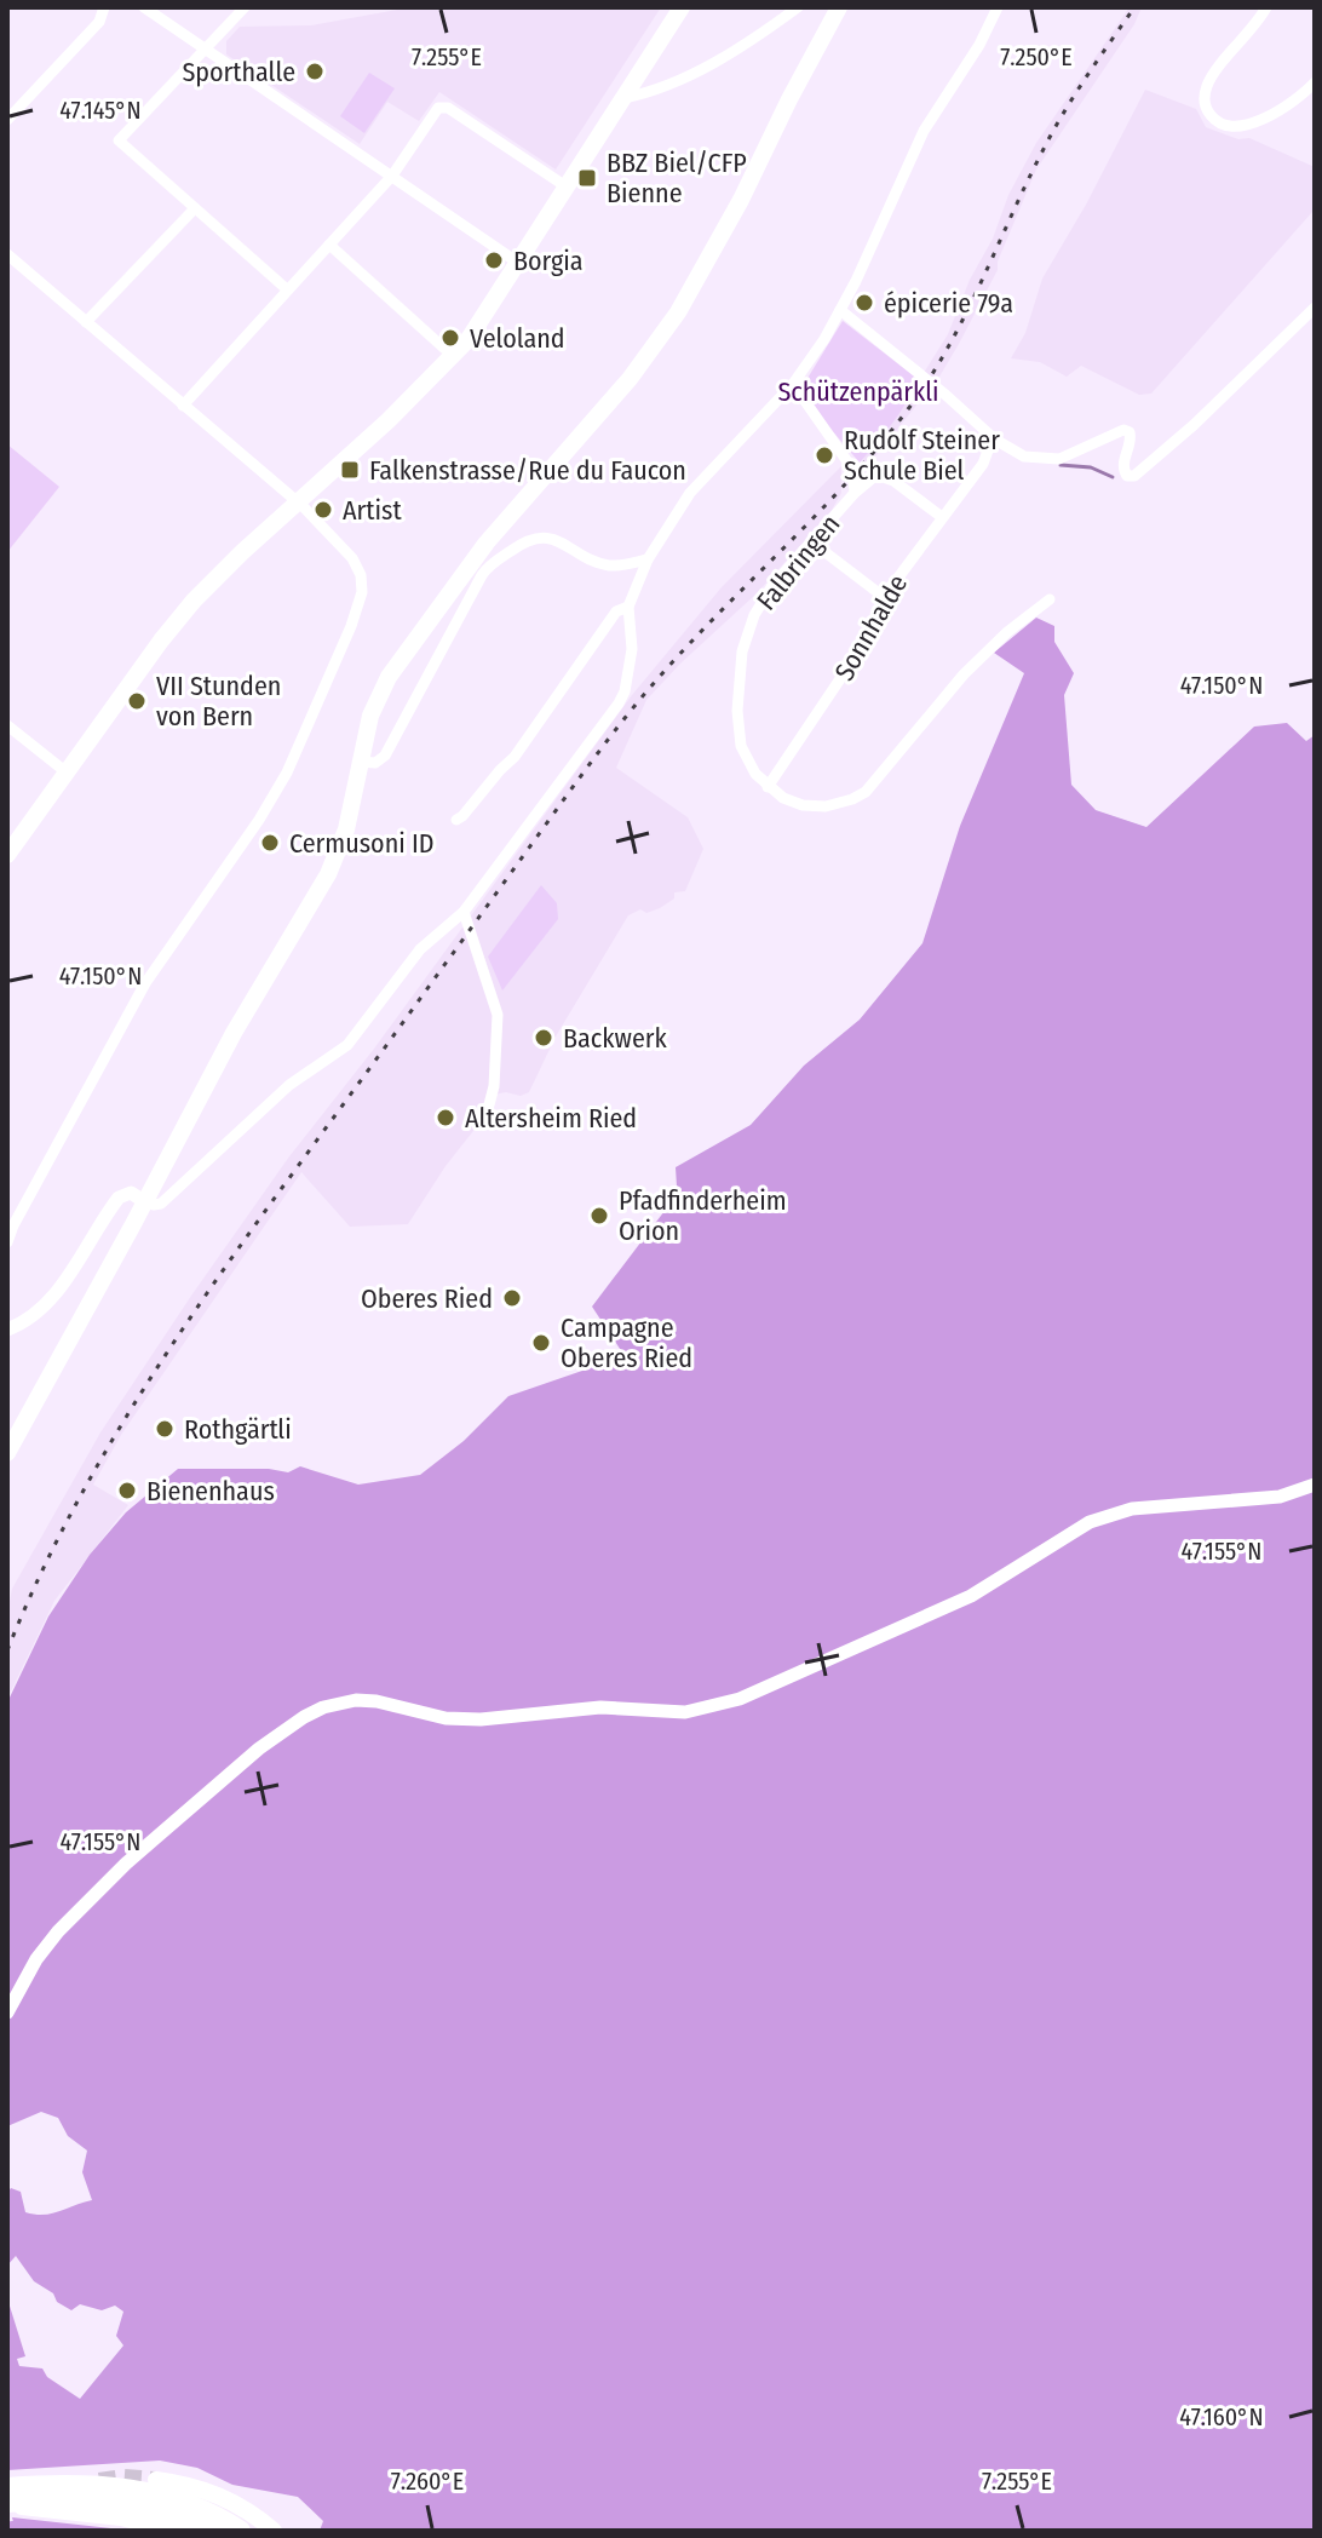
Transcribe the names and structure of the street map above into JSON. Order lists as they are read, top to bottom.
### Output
{
  "streets": {
    "street": ["Falbringen", "Sonnhalde"]
  },
  "crossings": [
    ["Falbringen", "Sonnhalde"]
  ],
  "parks": ["Schützenpärkli"],
  "places": {
    "other": [
      "Sporthalle",
      "Borgia",
      "épicerie 79a",
      "Veloland",
      "Rudolf Steiner Schule Biel",
      "Artist",
      "VII Stunden von Bern",
      "Cermusoni ID",
      "Backwerk",
      "Altersheim Ried",
      "Pfadfinderheim Orion",
      "Oberes Ried",
      "Campagne Oberes Ried",
      "Rothgärtli",
      "Bienenhaus"
    ],
    "transit": ["BBZ Biel/CFP Bienne", "Falkenstrasse/Rue du Faucon"]
  },
  "coordinates": [
    "7.255°E",
    "7.250°E",
    "47.145°N",
    "47.150°N",
    "47.155°N",
    "47.160°N",
    "7.260°E"
  ]
}
